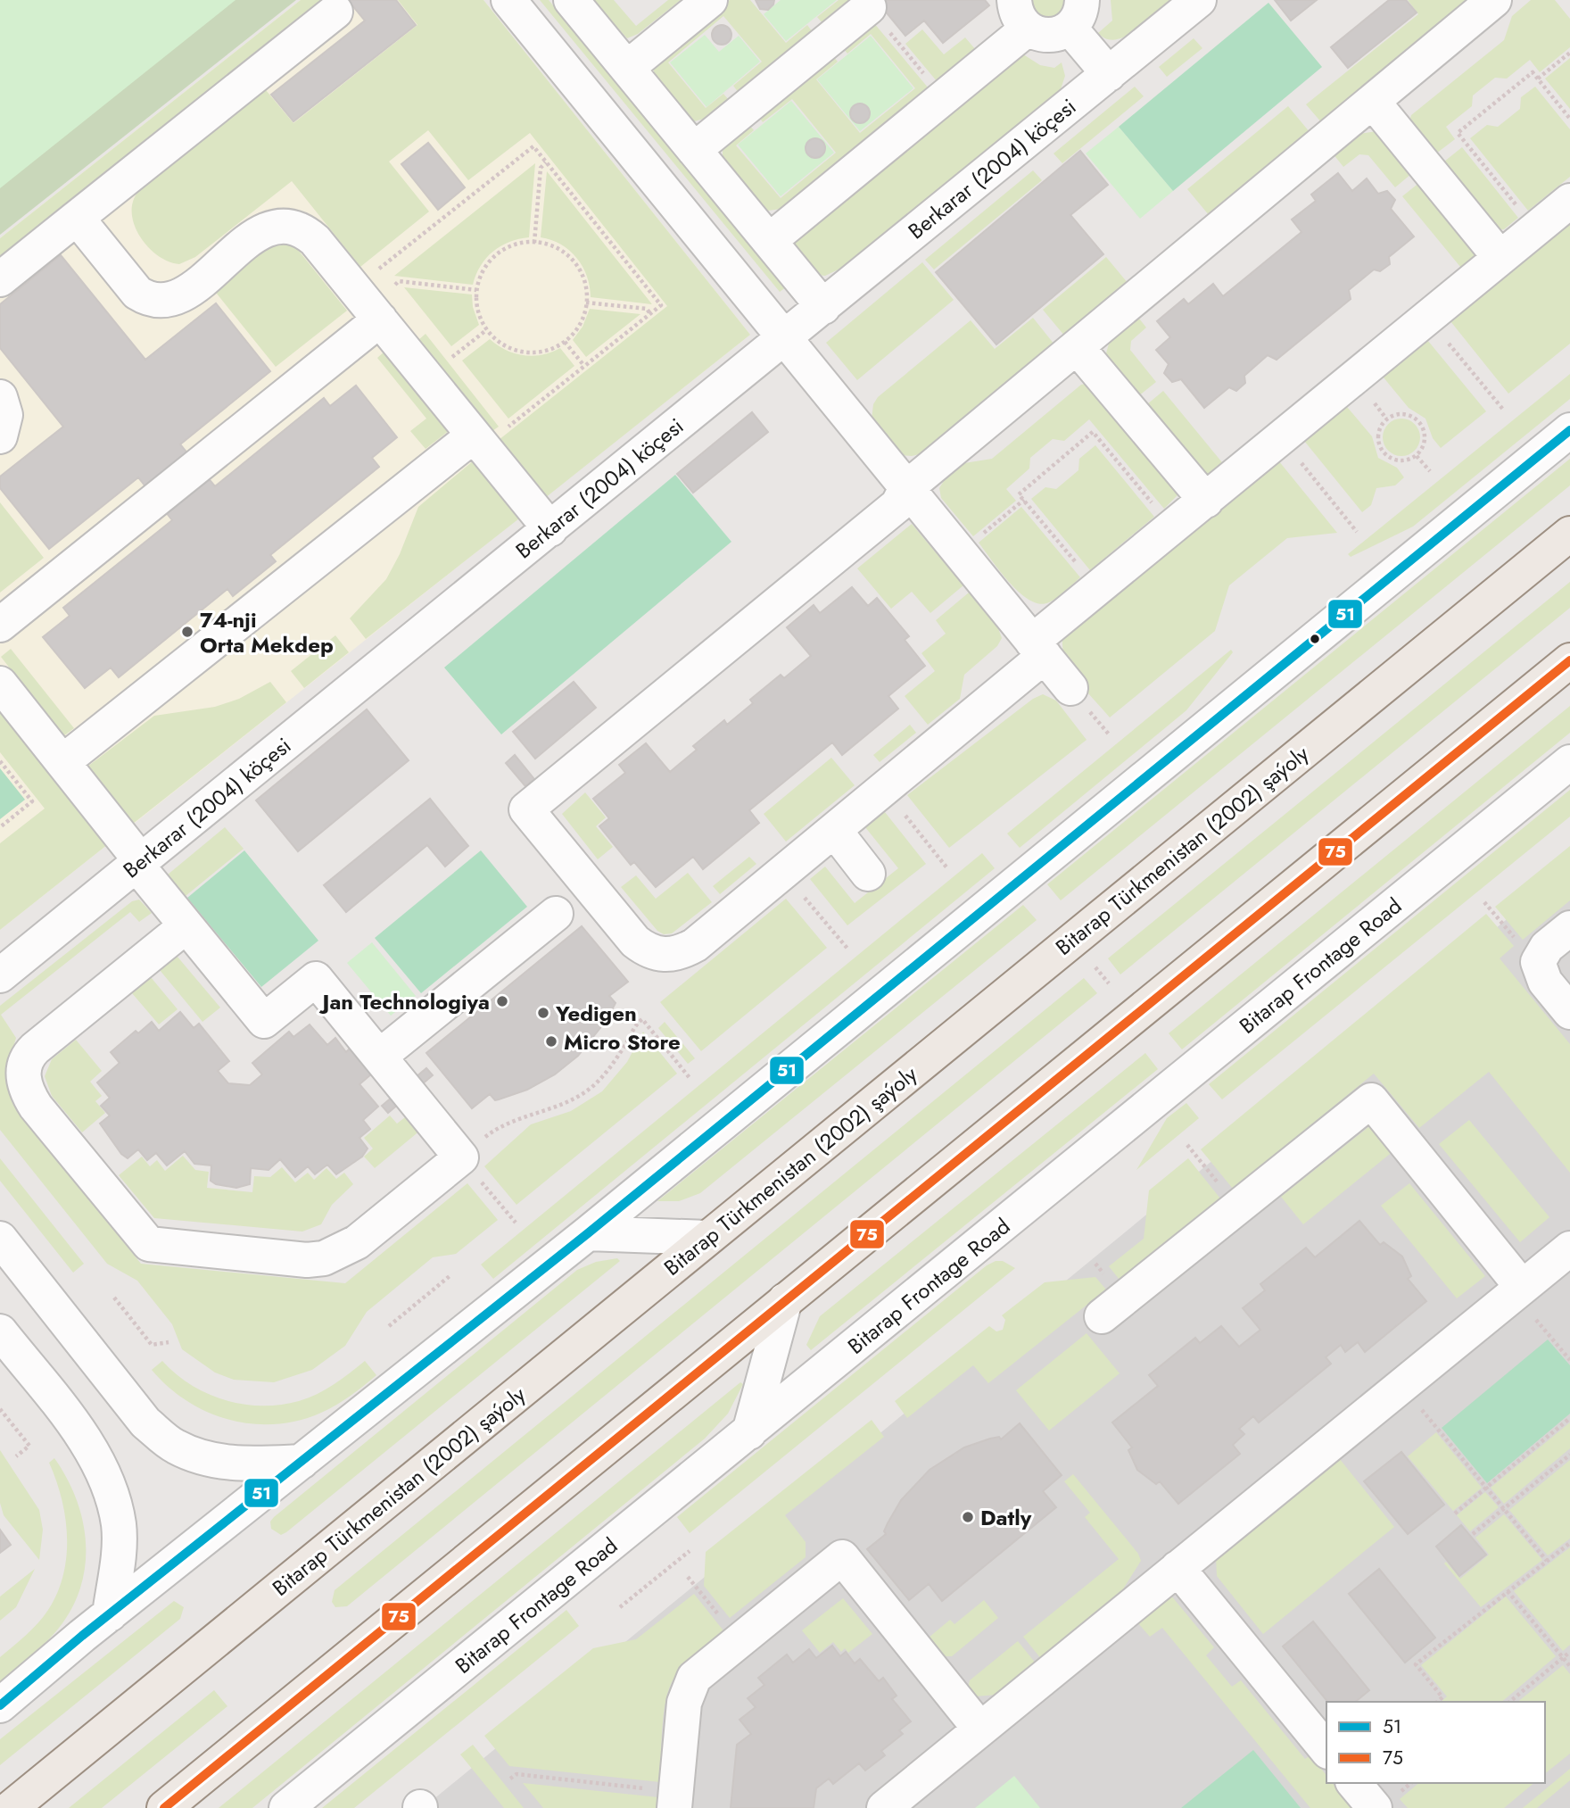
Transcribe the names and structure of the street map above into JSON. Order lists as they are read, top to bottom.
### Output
{
  "streets": {
    "main road": ["Bitarap Türkmenistan (2002) şaýoly"],
    "street": ["Berkarar (2004) köçesi", "Bitarap Frontage Road"]
  },
  "places": [
    "74-nji Orta Mekdep",
    "Jan Technologiya",
    "Yedigen",
    "Micro Store",
    "Datly"
  ],
  "lines": ["transit line 51", "transit line 75"],
  "legend": ["51", "75"]
}
